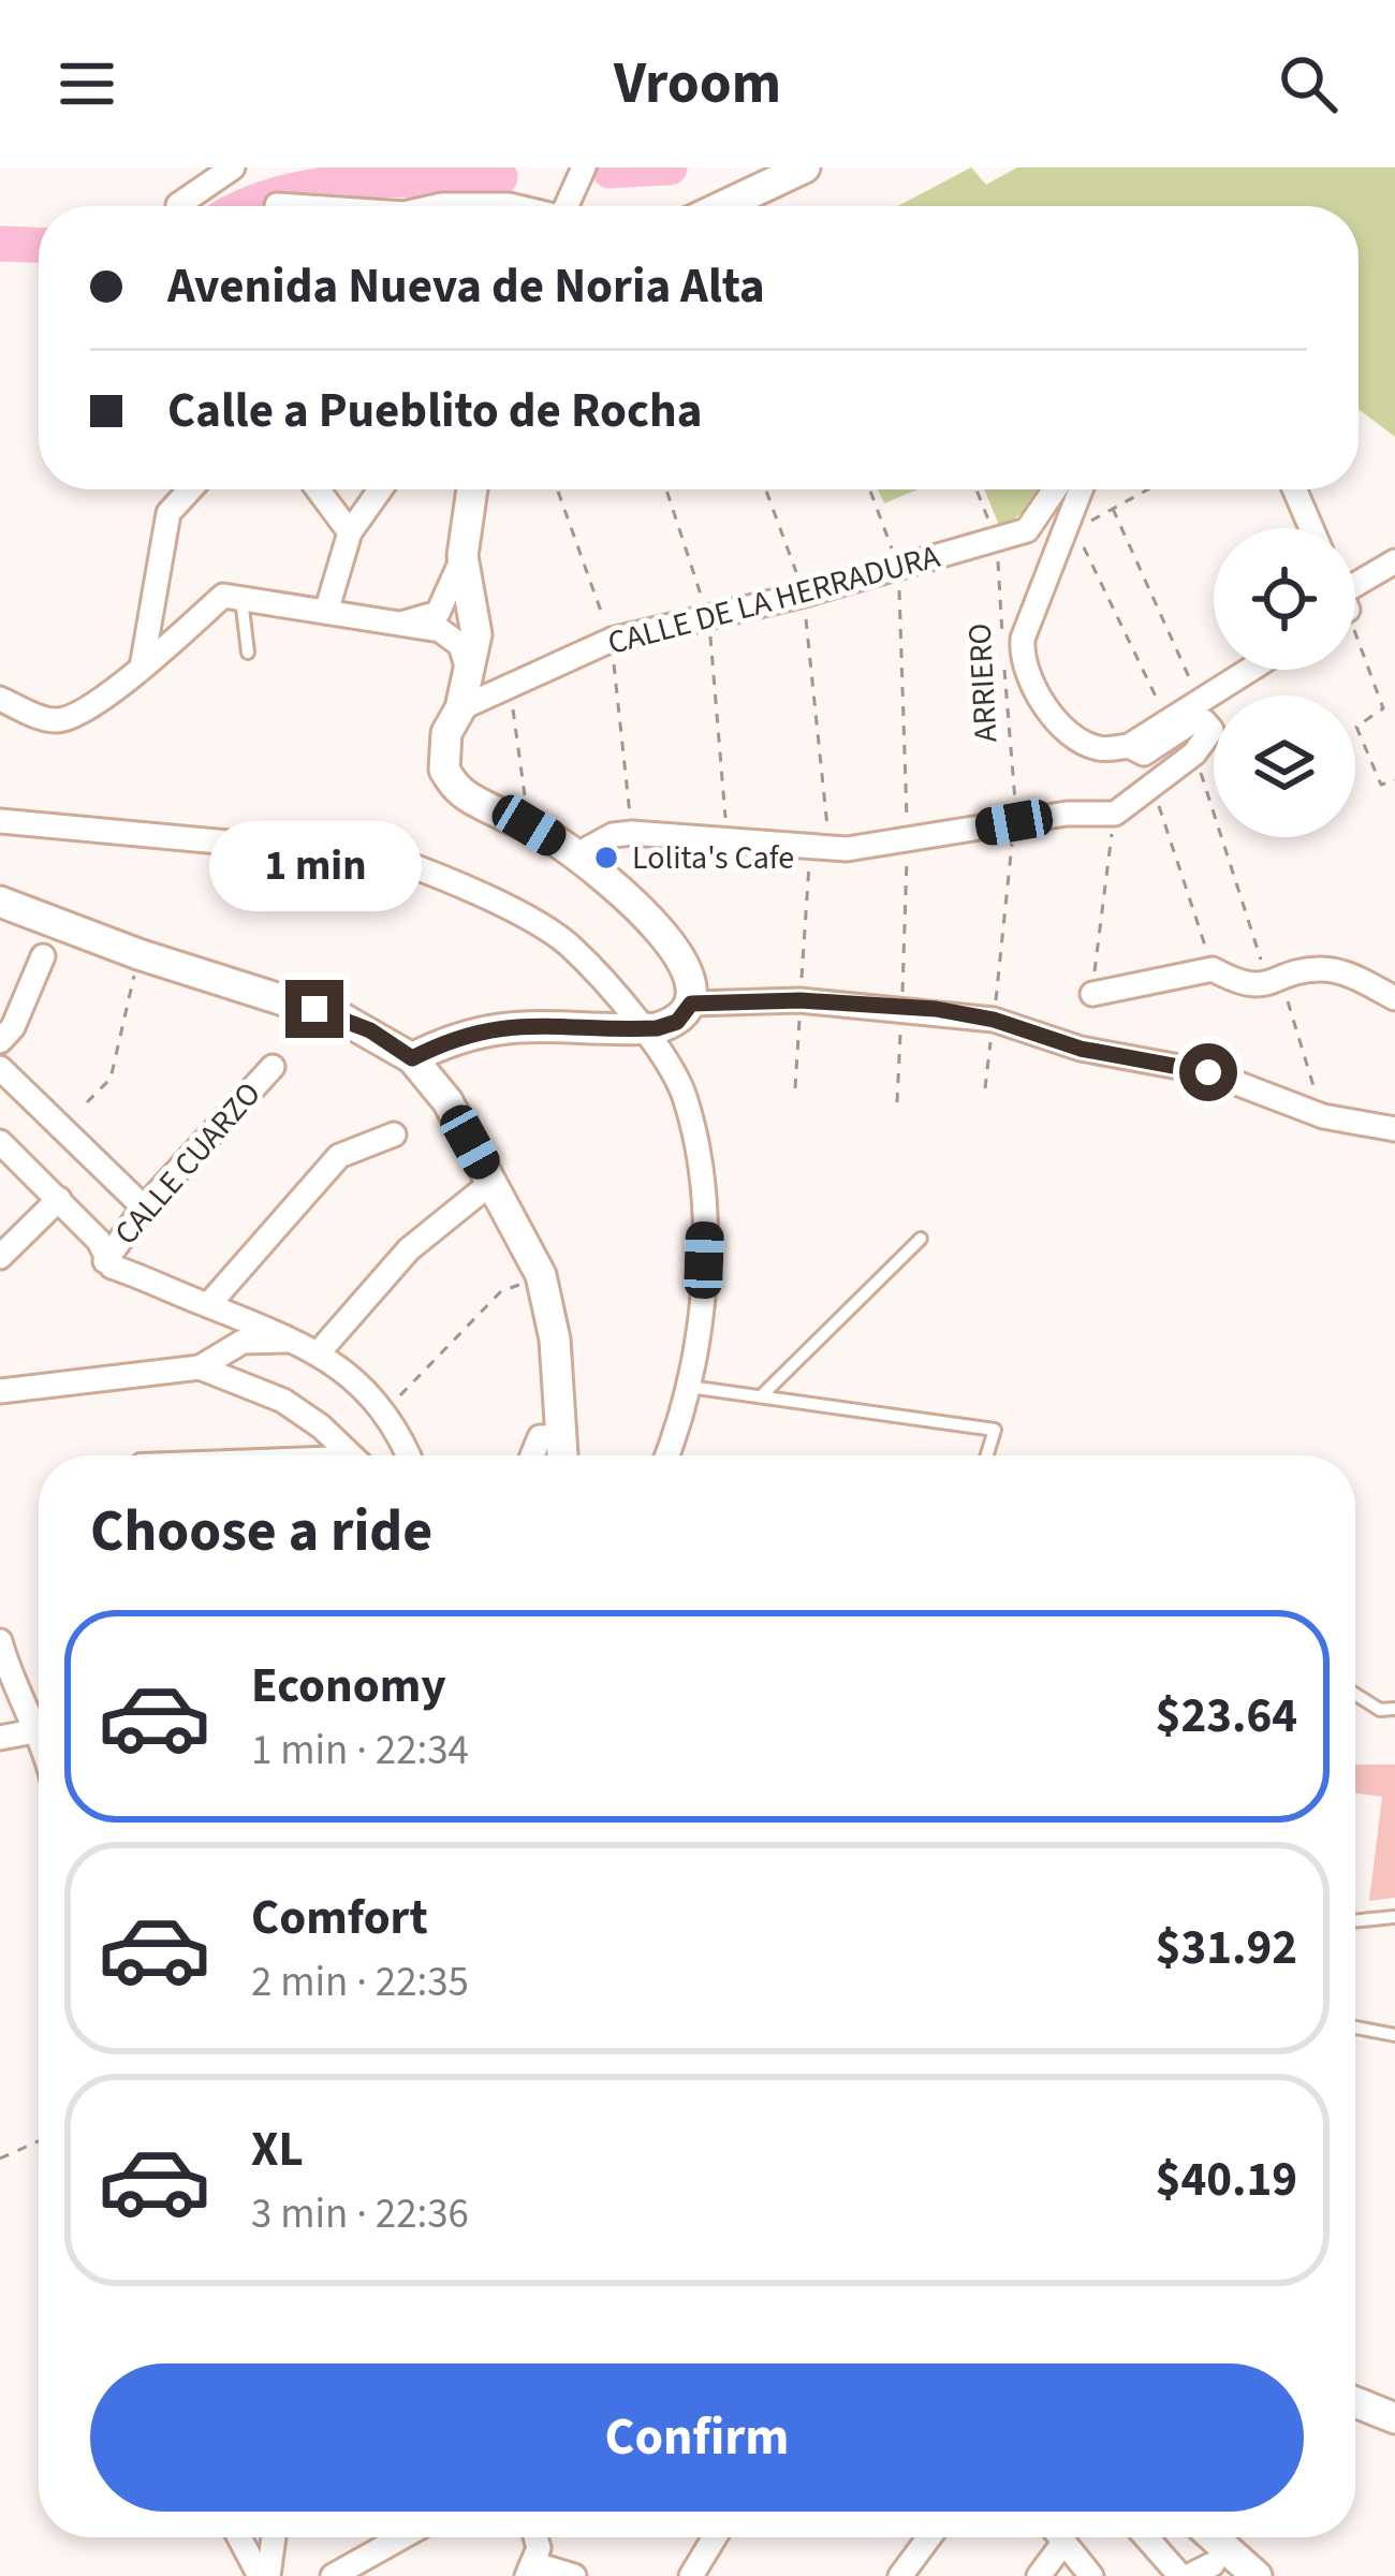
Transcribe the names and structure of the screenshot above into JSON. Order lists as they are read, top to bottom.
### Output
{
  "streets": {
    "street": ["CALLE DE LA HERRADURA", "CALLE CUARZO"],
    "path": ["ARRIERO"]
  },
  "crossings": [
    ["CALLE DE LA HERRADURA", "ARRIERO"]
  ],
  "places": ["Lolita's Cafe"],
  "page": {
    "header": "Vroom",
    "banner": ["Avenida Nueva de Noria Alta", "Calle a Pueblito de Rocha"],
    "bubble": "1 min",
    "heading": "Choose a ride",
    "list": [
      {
        "name": "Economy",
        "note": "1 min · 22:34",
        "value": "$23.64"
      },
      {
        "name": "Comfort",
        "note": "2 min · 22:35",
        "value": "$31.92"
      },
      {
        "name": "XL",
        "note": "3 min · 22:36",
        "value": "$40.19"
      }
    ],
    "buttons": "Confirm"
  }
}
